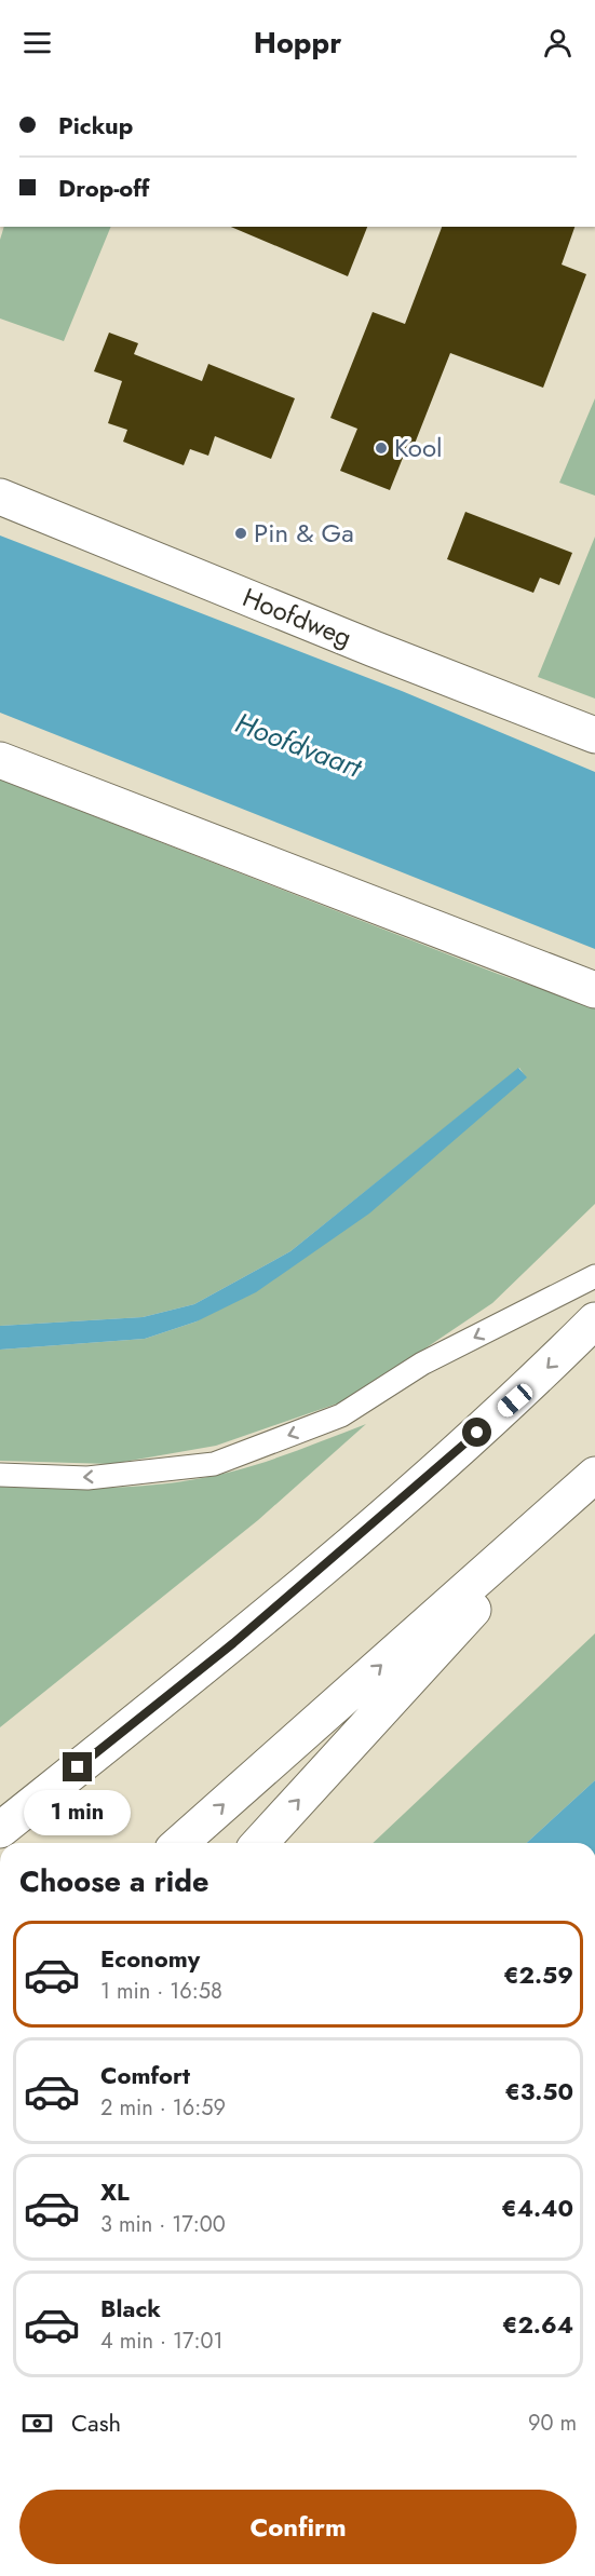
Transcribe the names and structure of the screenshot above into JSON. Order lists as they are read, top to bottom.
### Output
{
  "streets": {
    "main road": ["Hoofdweg"]
  },
  "water": ["Hoofdvaart"],
  "places": ["Kool", "Pin & Ga"],
  "page": {
    "header": "Hoppr",
    "banner": ["Pickup", "Drop-off"],
    "bubble": "1 min",
    "heading": "Choose a ride",
    "list": [
      {
        "name": "Economy",
        "note": "1 min · 16:58",
        "value": "€2.59"
      },
      {
        "name": "Comfort",
        "note": "2 min · 16:59",
        "value": "€3.50"
      },
      {
        "name": "XL",
        "note": "3 min · 17:00",
        "value": "€4.40"
      },
      {
        "name": "Black",
        "note": "4 min · 17:01",
        "value": "€2.64"
      }
    ],
    "pay": ["Cash", "90 m"],
    "buttons": "Confirm"
  }
}
